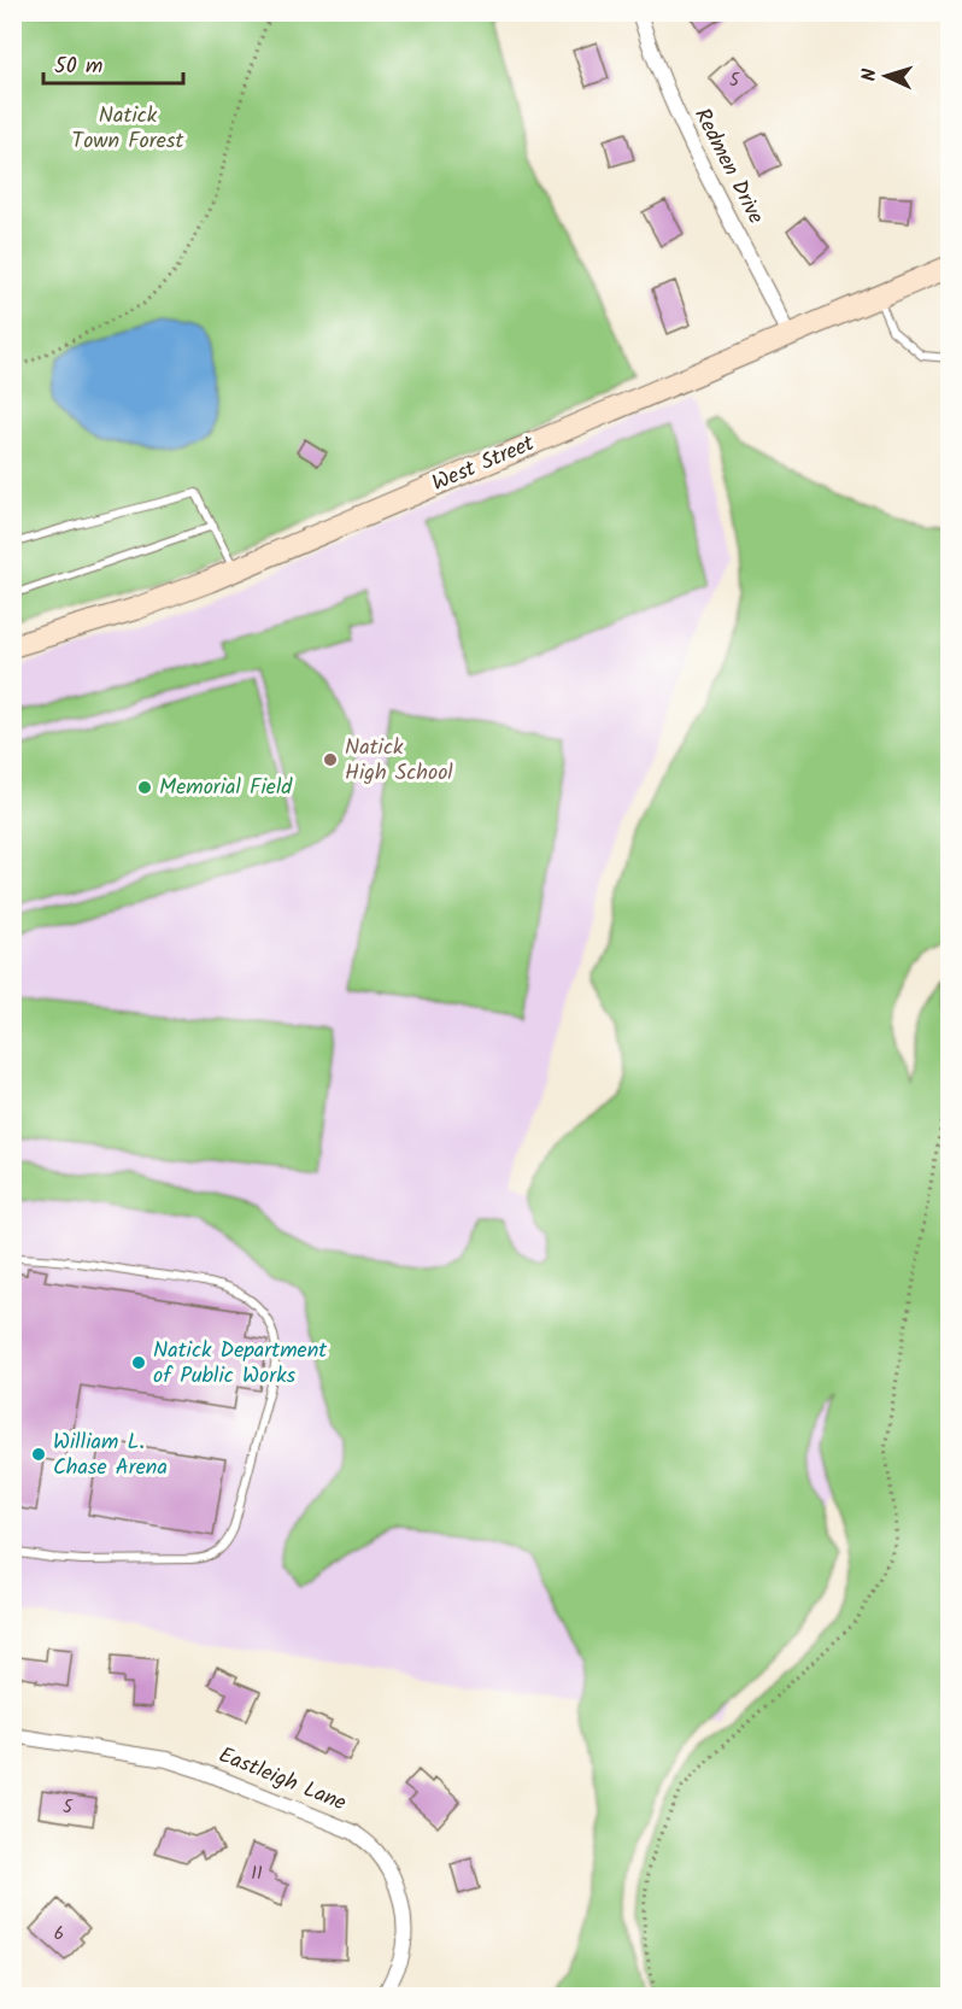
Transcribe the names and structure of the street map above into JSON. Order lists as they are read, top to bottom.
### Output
{
  "streets": {
    "street": ["Redmen Drive", "West Street", "Eastleigh Lane"]
  },
  "crossings": [
    ["Redmen Drive", "West Street"]
  ],
  "parks": ["Natick Town Forest"],
  "places": [
    "Natick High School",
    "Memorial Field",
    "Natick Department of Public Works",
    "William L. Chase Arena"
  ],
  "house_numbers": [
    "5",
    "5",
    "11",
    "6"
  ],
  "scale_bar": "50 m",
  "north": "left"
}
